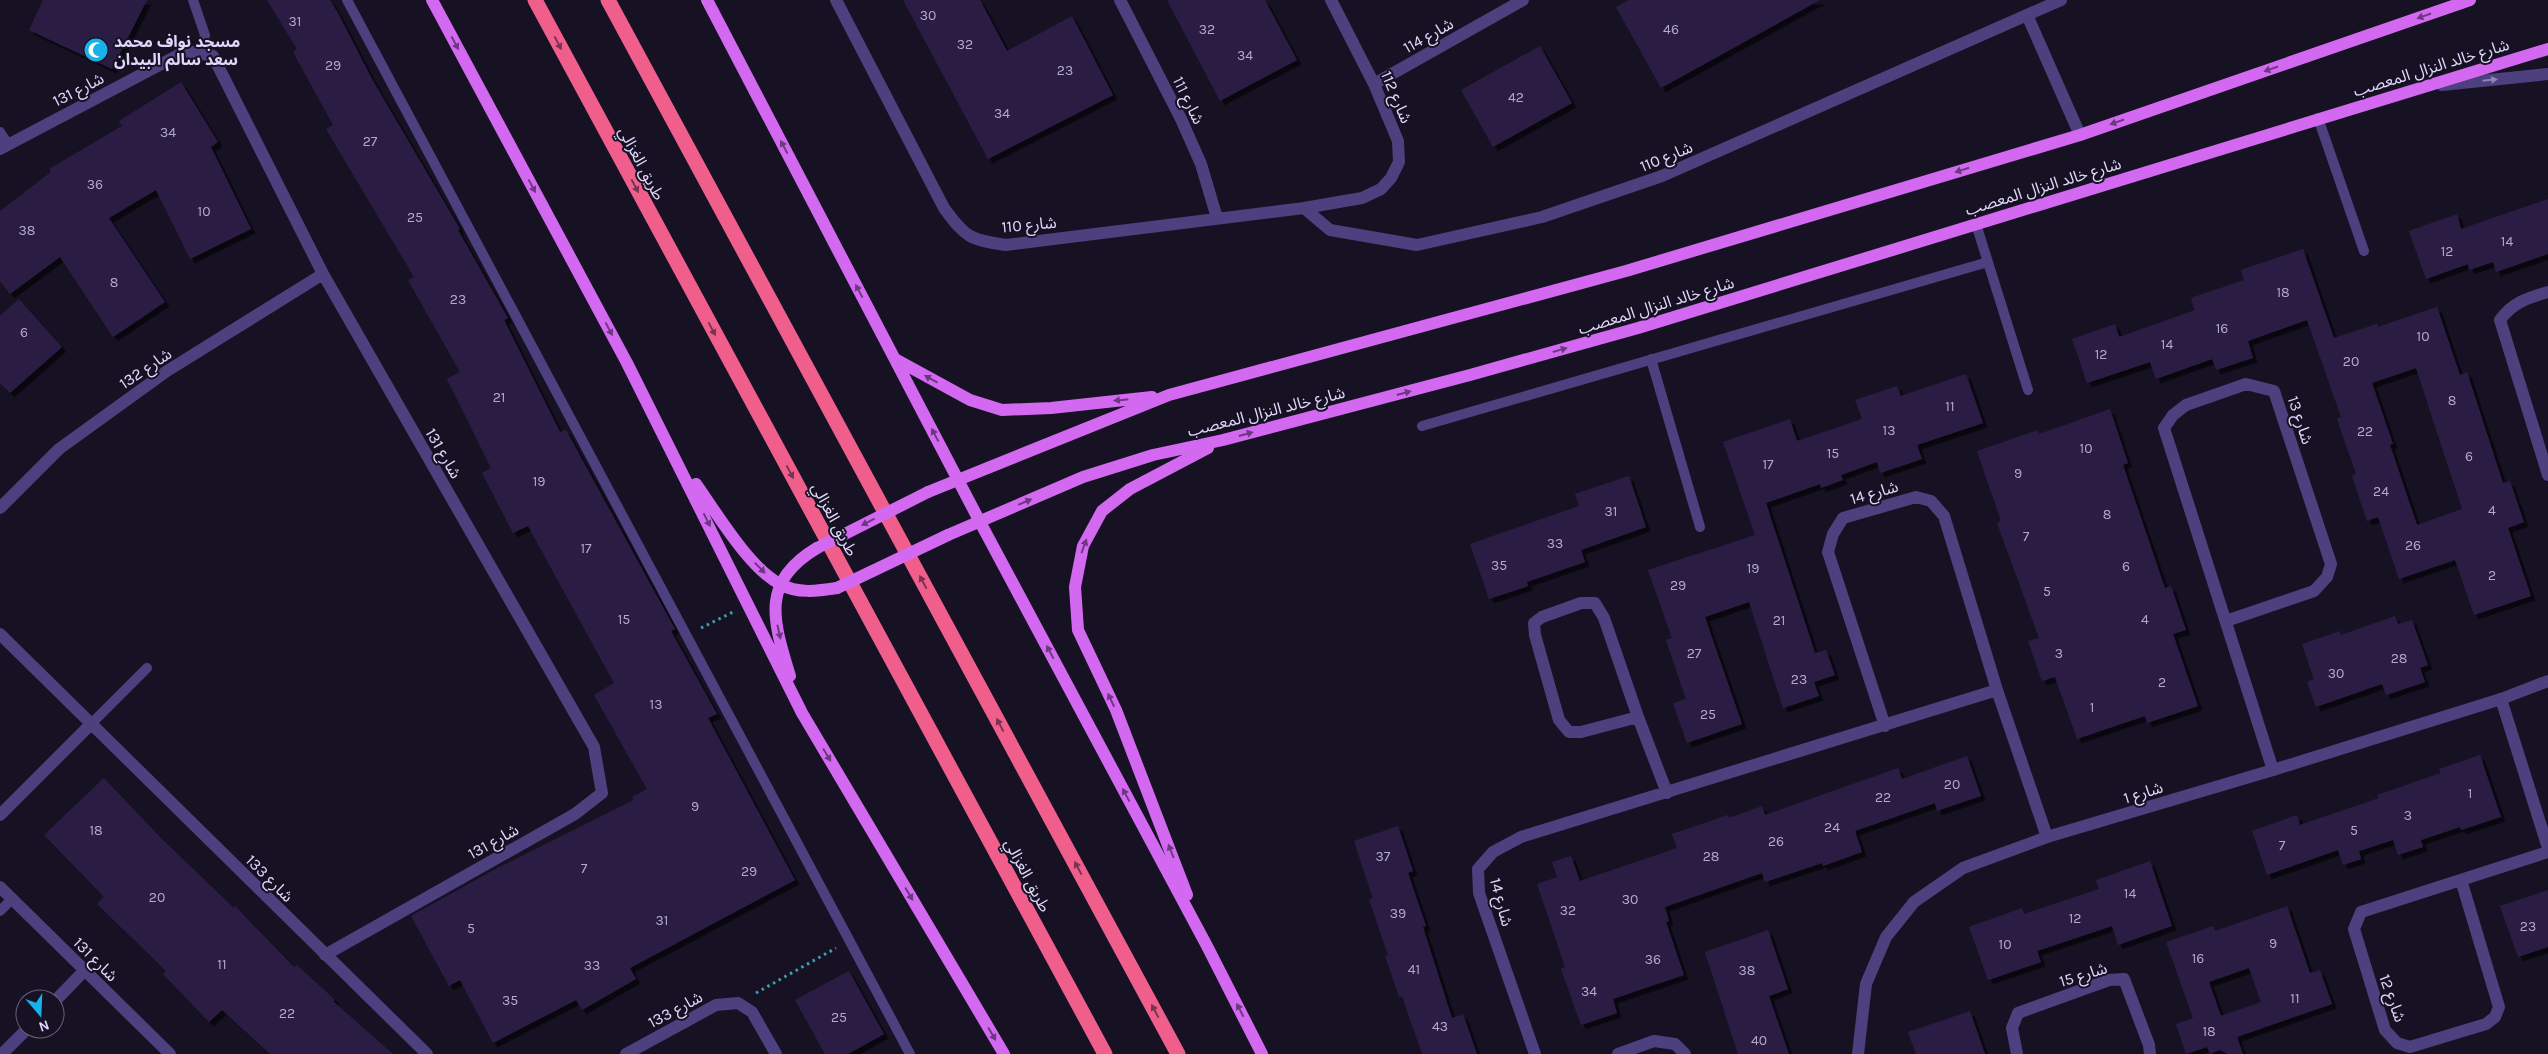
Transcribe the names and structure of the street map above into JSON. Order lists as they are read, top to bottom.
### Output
{
  "streets": {
    "highway": ["طريق الغزالي"],
    "main road": ["شارع خالد النزال المعصب"],
    "street": [
      "114 شارع",
      "شارع 131",
      "شارع 112",
      "شارع 111",
      "شارع 110",
      "شارع 132",
      "شارع 13",
      "شارع 14",
      "شارع 1",
      "شارع 133",
      "شارع 15",
      "شارع 12"
    ]
  },
  "crossings": [
    ["114 شارع", "شارع 112"],
    ["شارع 131", "شارع 132"],
    ["شارع 131", "شارع 133"],
    ["شارع 112", "شارع 110"],
    ["شارع 111", "شارع 110"],
    ["شارع 13", "شارع 1"],
    ["شارع 14", "شارع 1"],
    ["شارع 1", "شارع 12"]
  ],
  "places": {
    "mosque": ["مسجد نواف محمد سعد سالم البيدان"]
  },
  "house_numbers": [
    "30",
    "31",
    "32",
    "46",
    "32",
    "34",
    "29",
    "23",
    "42",
    "34",
    "34",
    "27",
    "36",
    "10",
    "25",
    "38",
    "14",
    "12",
    "8",
    "18",
    "23",
    "16",
    "6",
    "10",
    "14",
    "12",
    "20",
    "21",
    "8",
    "11",
    "13",
    "22",
    "10",
    "15",
    "6",
    "17",
    "9",
    "19",
    "24",
    "4",
    "31",
    "8",
    "7",
    "33",
    "26",
    "17",
    "35",
    "6",
    "19",
    "2",
    "29",
    "5",
    "15",
    "4",
    "21",
    "27",
    "3",
    "28",
    "30",
    "23",
    "2",
    "13",
    "1",
    "25",
    "20",
    "1",
    "22",
    "9",
    "3",
    "24",
    "18",
    "5",
    "26",
    "7",
    "37",
    "28",
    "7",
    "29",
    "14",
    "20",
    "30",
    "32",
    "39",
    "12",
    "31",
    "23",
    "5",
    "9",
    "10",
    "16",
    "36",
    "11",
    "33",
    "41",
    "38",
    "34",
    "11",
    "35",
    "22",
    "25",
    "43",
    "18",
    "40"
  ],
  "north": "bottom"
}
